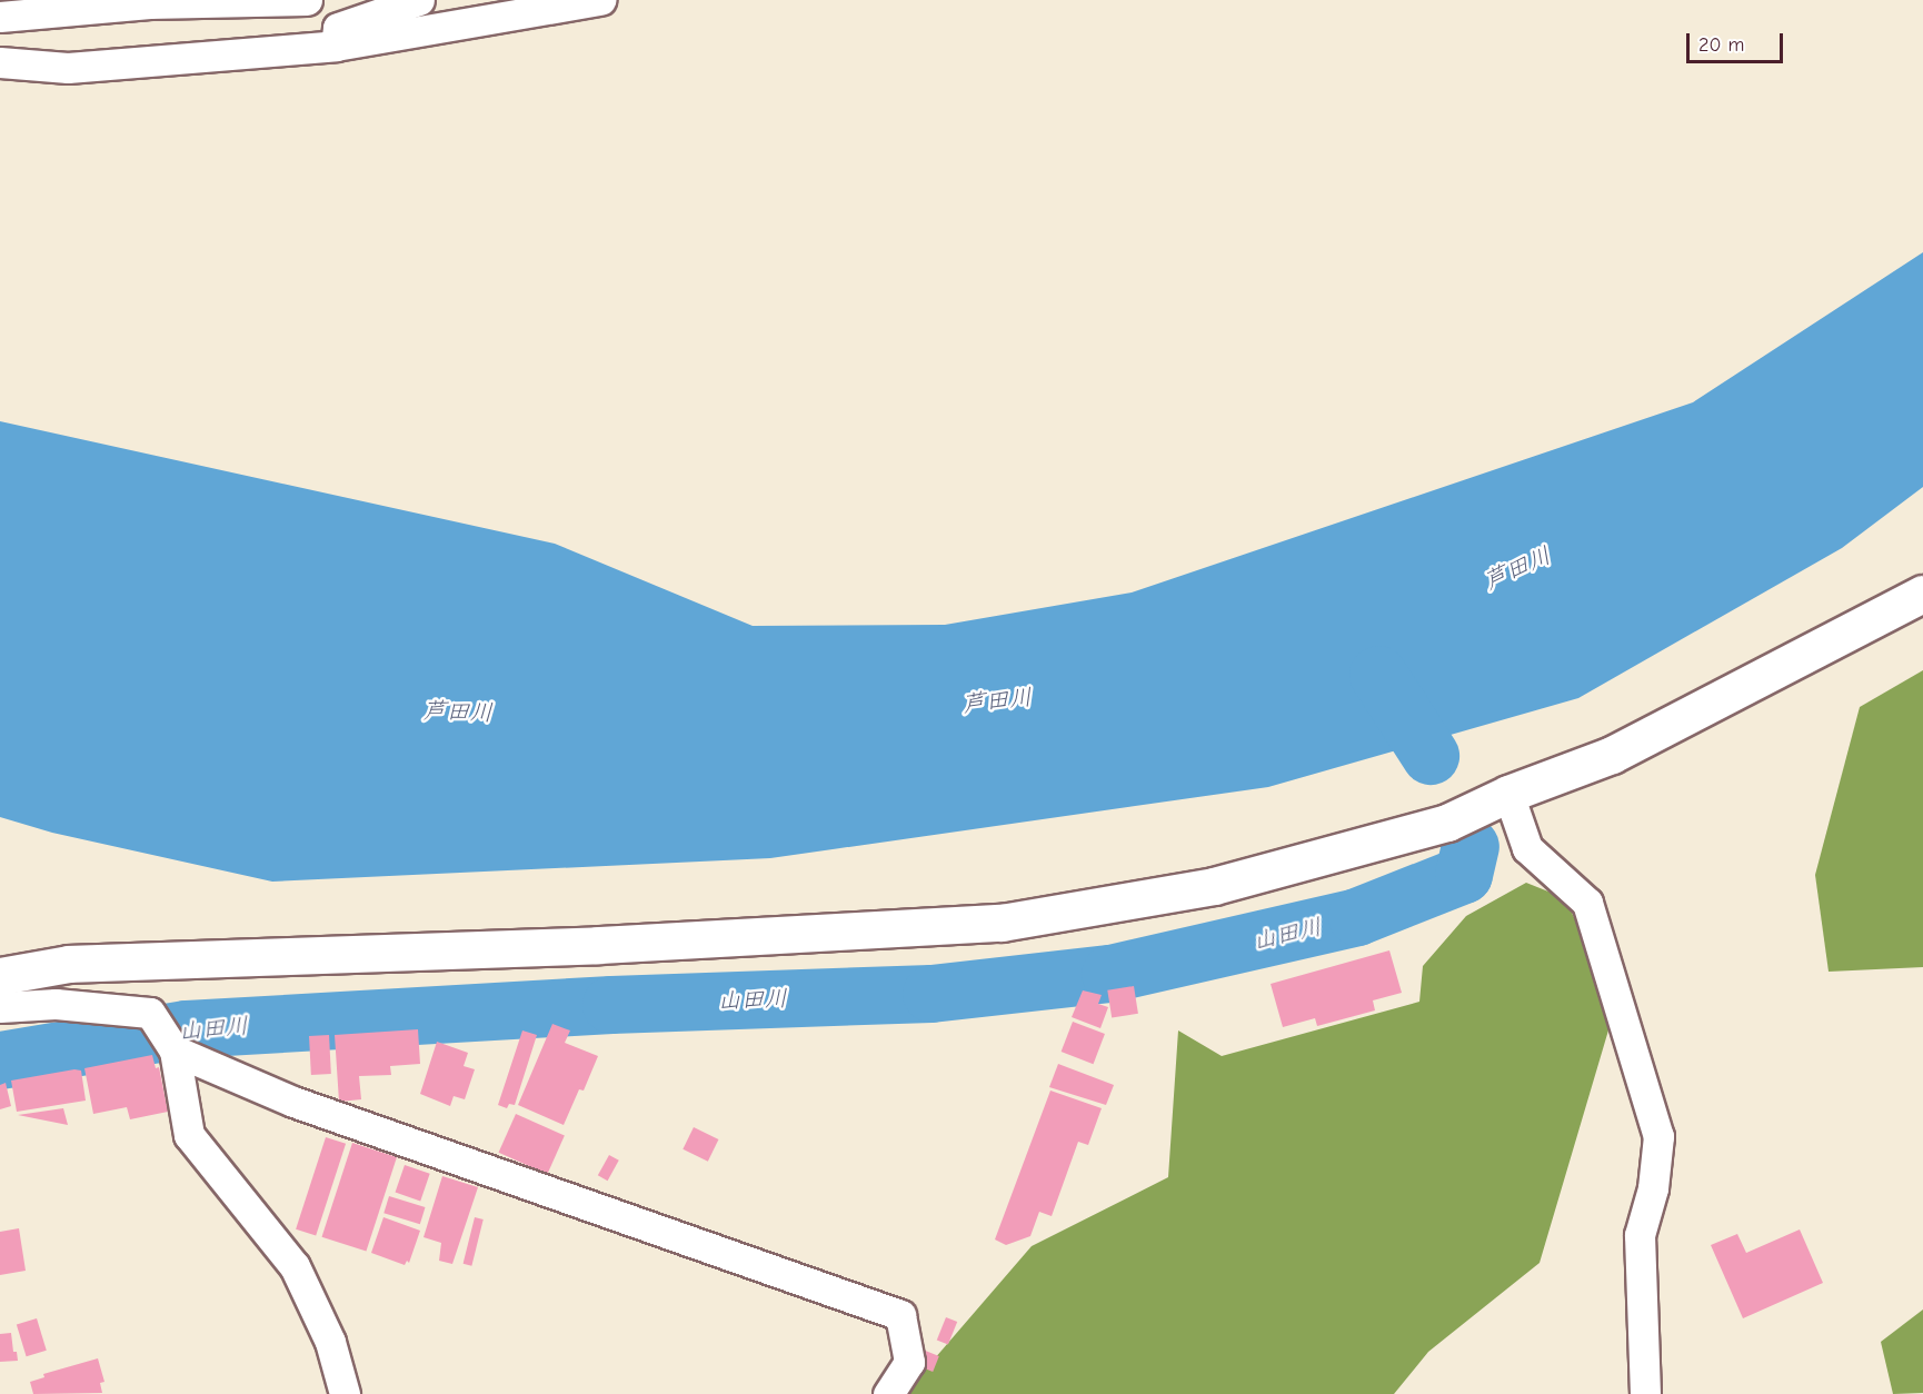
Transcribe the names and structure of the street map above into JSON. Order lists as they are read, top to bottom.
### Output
{
  "water": ["芦田川", "山田川"],
  "scale_bar": "20 m"
}
